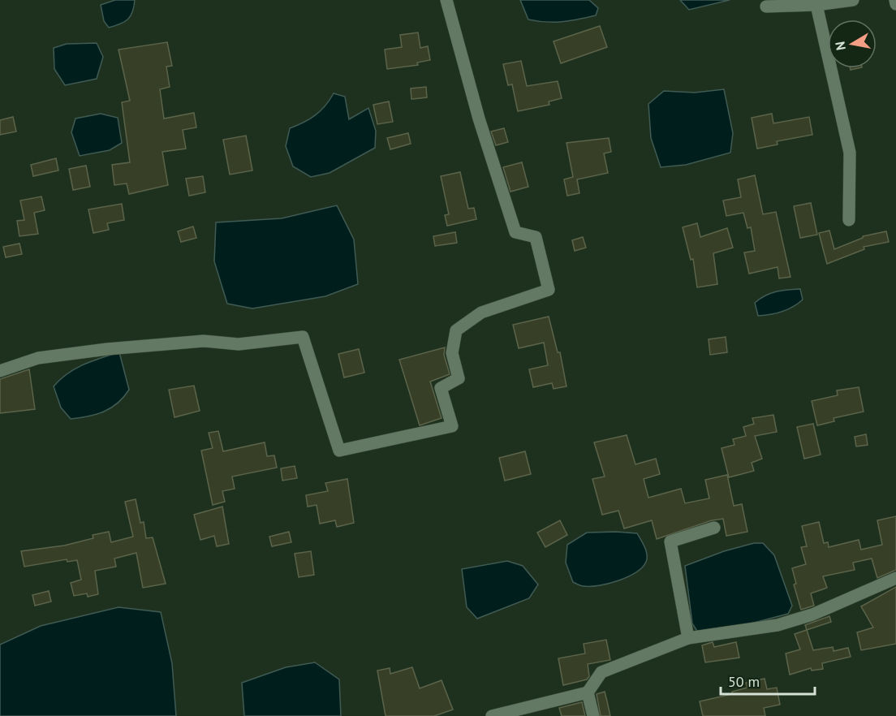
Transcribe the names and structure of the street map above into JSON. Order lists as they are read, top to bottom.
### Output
{
  "scale_bar": "50 m",
  "north": "left"
}
